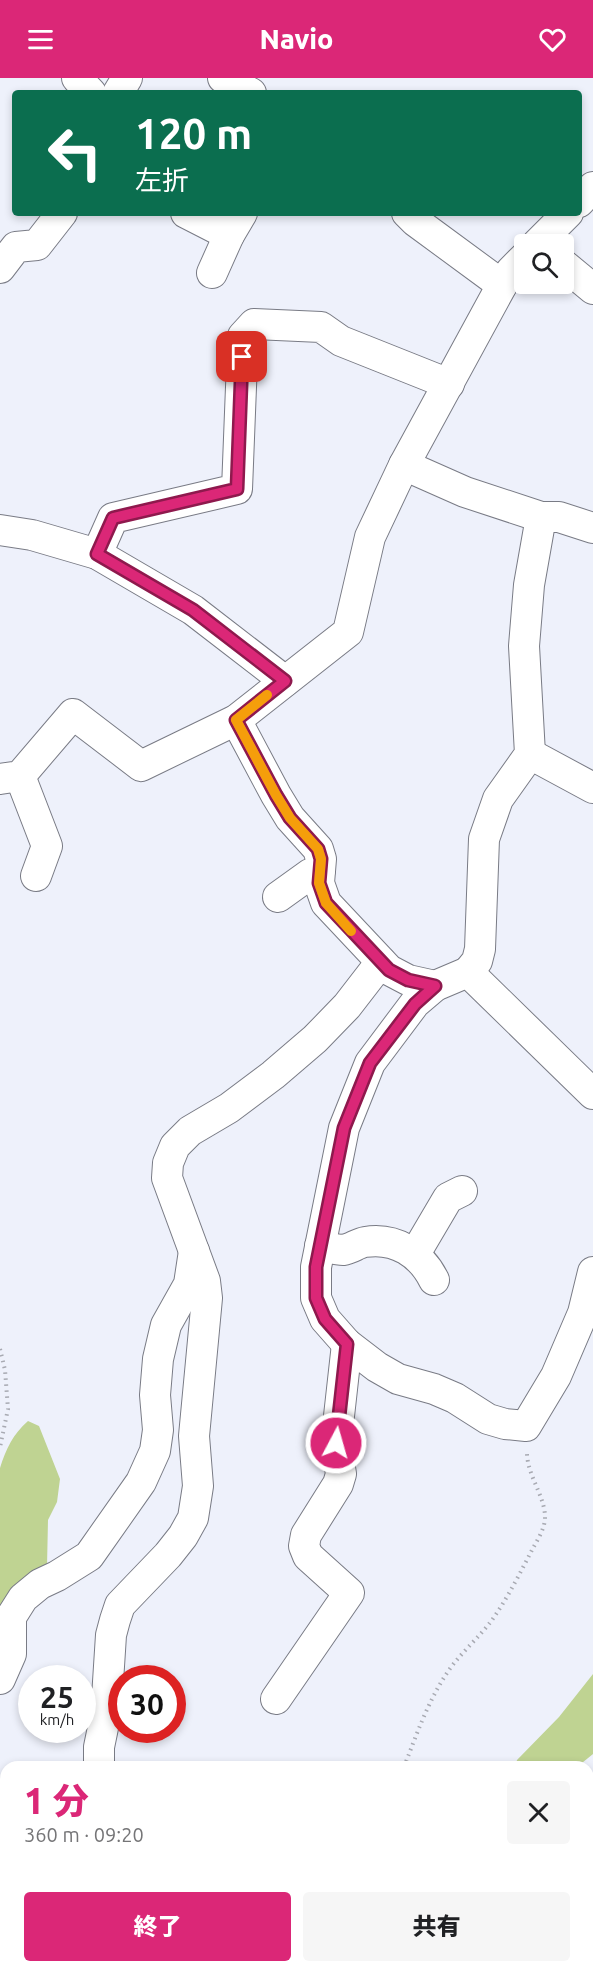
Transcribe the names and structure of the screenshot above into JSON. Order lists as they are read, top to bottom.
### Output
{
  "page": {
    "header": "Navio",
    "turn": ["120 m", "左折"],
    "speed": "25 km/h",
    "limit": "30",
    "heading": ["1 分", "360 m · 09:20"],
    "buttons": ["終了", "共有"]
  }
}
